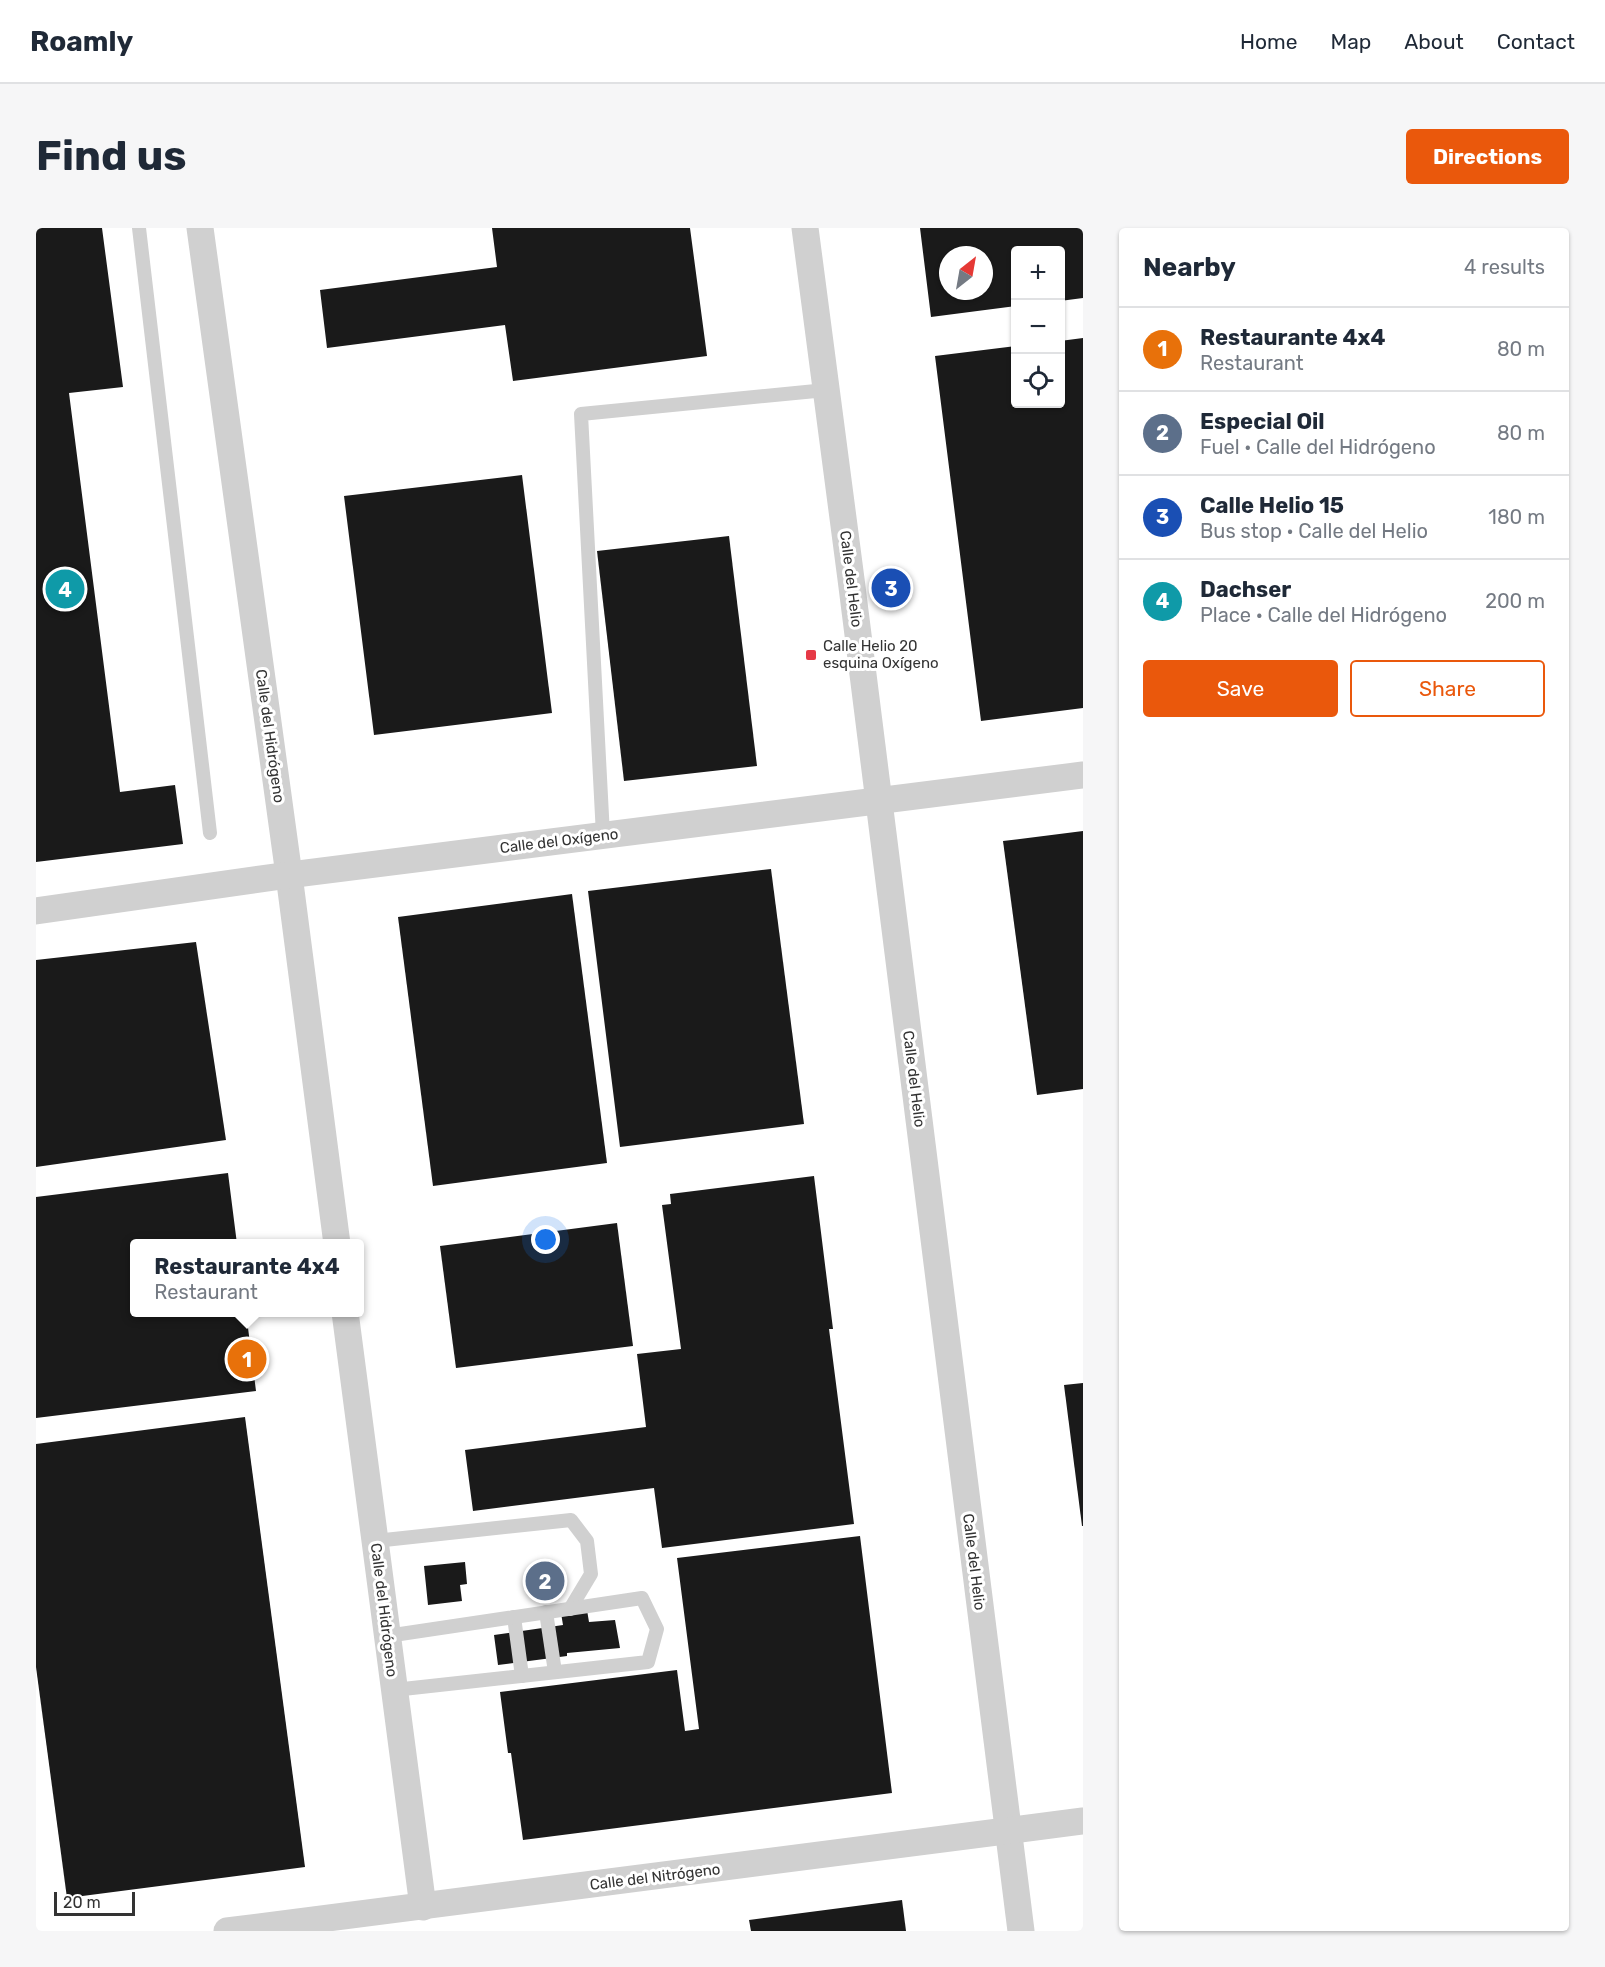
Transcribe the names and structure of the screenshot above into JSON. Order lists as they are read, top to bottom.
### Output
{
  "streets": {
    "street": [
      "Calle del Helio",
      "Calle del Hidrógeno",
      "Calle del Oxígeno",
      "Calle del Nitrógeno"
    ]
  },
  "crossings": [
    ["Calle del Helio", "Calle del Oxígeno"],
    ["Calle del Helio", "Calle del Nitrógeno"],
    ["Calle del Hidrógeno", "Calle del Oxígeno"],
    ["Calle del Hidrógeno", "Calle del Nitrógeno"]
  ],
  "places": {
    "transit": ["Calle Helio 20 esquina Oxígeno"]
  },
  "scale_bar": "20 m",
  "north": "top right",
  "page": {
    "header": "Roamly",
    "nav": [
      "Home",
      "Map",
      "About",
      "Contact"
    ],
    "buttons": [
      "Directions",
      ["Save", "Share"]
    ],
    "title": "Find us",
    "heading": ["Nearby", "4 results"],
    "map_buttons": ["+", "−"],
    "list": [
      {
        "mark": "1",
        "name": "Restaurante 4x4",
        "note": "Restaurant",
        "value": "80 m"
      },
      {
        "mark": "2",
        "name": "Especial Oil",
        "note": "Fuel · Calle del Hidrógeno",
        "value": "80 m"
      },
      {
        "mark": "3",
        "name": "Calle Helio 15",
        "note": "Bus stop · Calle del Helio",
        "value": "180 m"
      },
      {
        "mark": "4",
        "name": "Dachser",
        "note": "Place · Calle del Hidrógeno",
        "value": "200 m"
      }
    ],
    "pins": [
      "3",
      "4",
      "1",
      "2"
    ],
    "popup": ["Restaurante 4x4", "Restaurant"],
    "scale": "20 m"
  }
}
